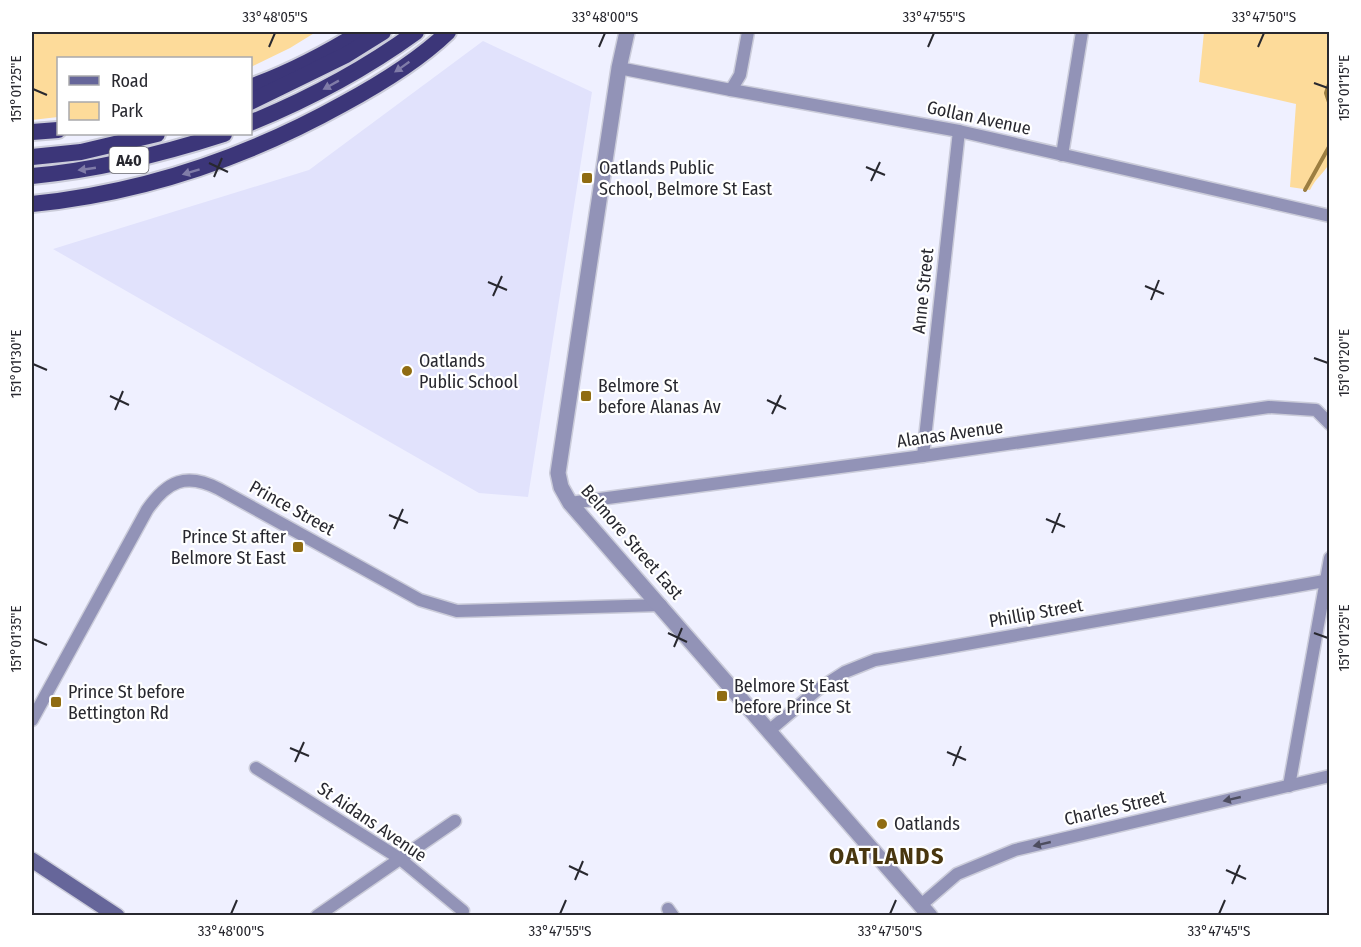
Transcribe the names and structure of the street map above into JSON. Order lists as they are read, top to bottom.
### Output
{
  "streets": {
    "highway": ["A40"],
    "street": [
      "Gollan Avenue",
      "Anne Street",
      "Alanas Avenue",
      "Prince Street",
      "Belmore Street East",
      "Phillip Street",
      "Charles Street",
      "St Aidans Avenue"
    ]
  },
  "crossings": [
    ["Gollan Avenue", "Anne Street"],
    ["Gollan Avenue", "Belmore Street East"],
    ["Anne Street", "Alanas Avenue"],
    ["Alanas Avenue", "Belmore Street East"],
    ["Prince Street", "Belmore Street East"],
    ["Belmore Street East", "Phillip Street"],
    ["Belmore Street East", "Charles Street"]
  ],
  "one_way": ["Charles Street"],
  "districts": ["OATLANDS"],
  "places": {
    "transit": [
      "Oatlands Public School, Belmore St East",
      "Belmore St before Alanas Av",
      "Prince St after Belmore St East",
      "Belmore St East before Prince St",
      "Prince St before Bettington Rd"
    ],
    "other": ["Oatlands Public School", "Oatlands"]
  },
  "legend": ["Road", "Park"],
  "coordinates": [
    "33°48'05\"S",
    "33°48'00\"S",
    "33°47'55\"S",
    "33°47'50\"S",
    "151°01'15\"E",
    "151°01'25\"E",
    "151°01'20\"E",
    "151°01'30\"E",
    "151°01'35\"E",
    "33°47'45\"S"
  ]
}
